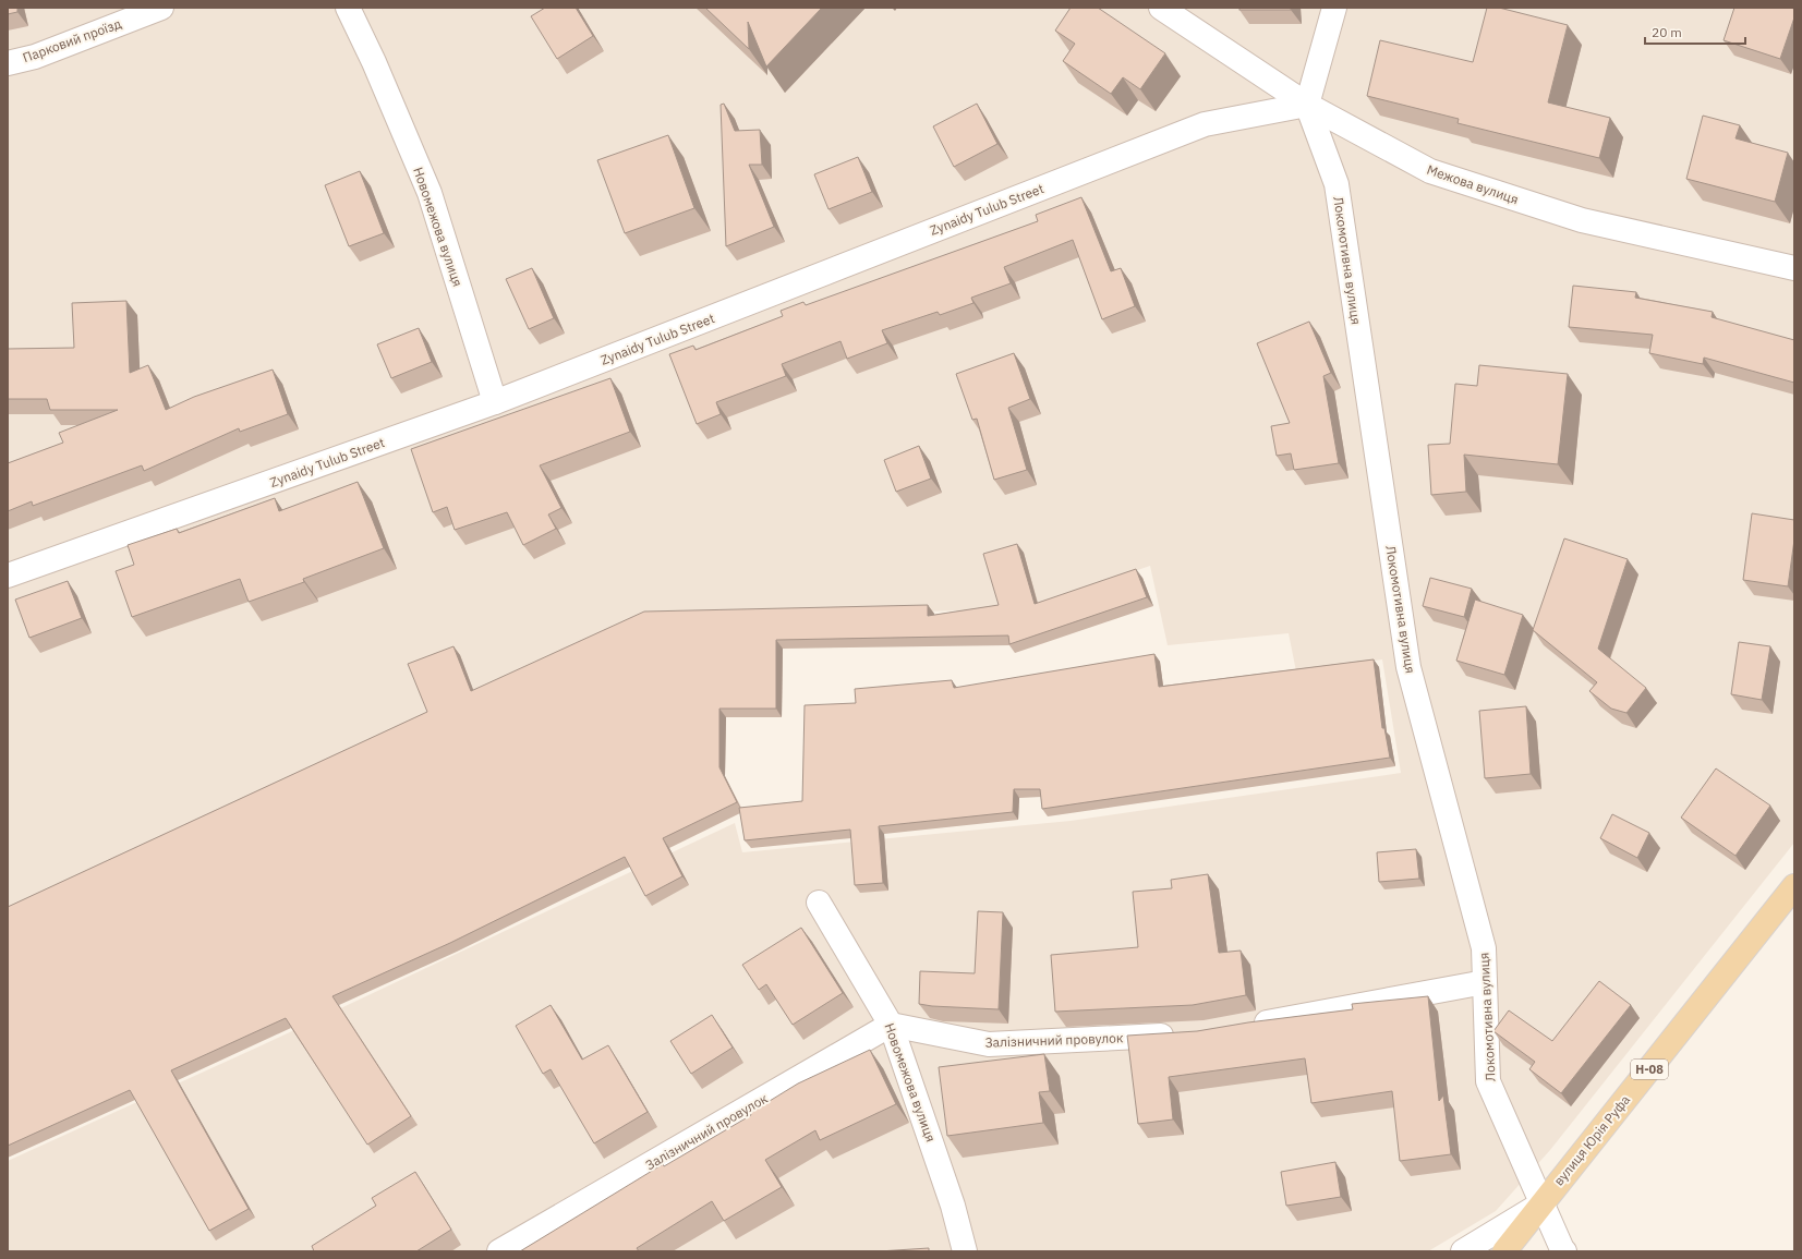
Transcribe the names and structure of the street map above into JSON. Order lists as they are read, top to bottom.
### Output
{
  "streets": {
    "main road": ["Н-08", "вулиця Юрія Руфа"],
    "street": [
      "Парковий проїзд",
      "Межова вулиця",
      "Zynaidy Tulub Street",
      "Новомежова вулиця",
      "Локомотивна вулиця",
      "Залізничний провулок"
    ]
  },
  "crossings": [
    ["Межова вулиця", "Zynaidy Tulub Street"],
    ["Межова вулиця", "Локомотивна вулиця"],
    ["Zynaidy Tulub Street", "Новомежова вулиця"],
    ["Zynaidy Tulub Street", "Локомотивна вулиця"],
    ["Новомежова вулиця", "Залізничний провулок"],
    ["Локомотивна вулиця", "вулиця Юрія Руфа"]
  ],
  "scale_bar": "20 m"
}
